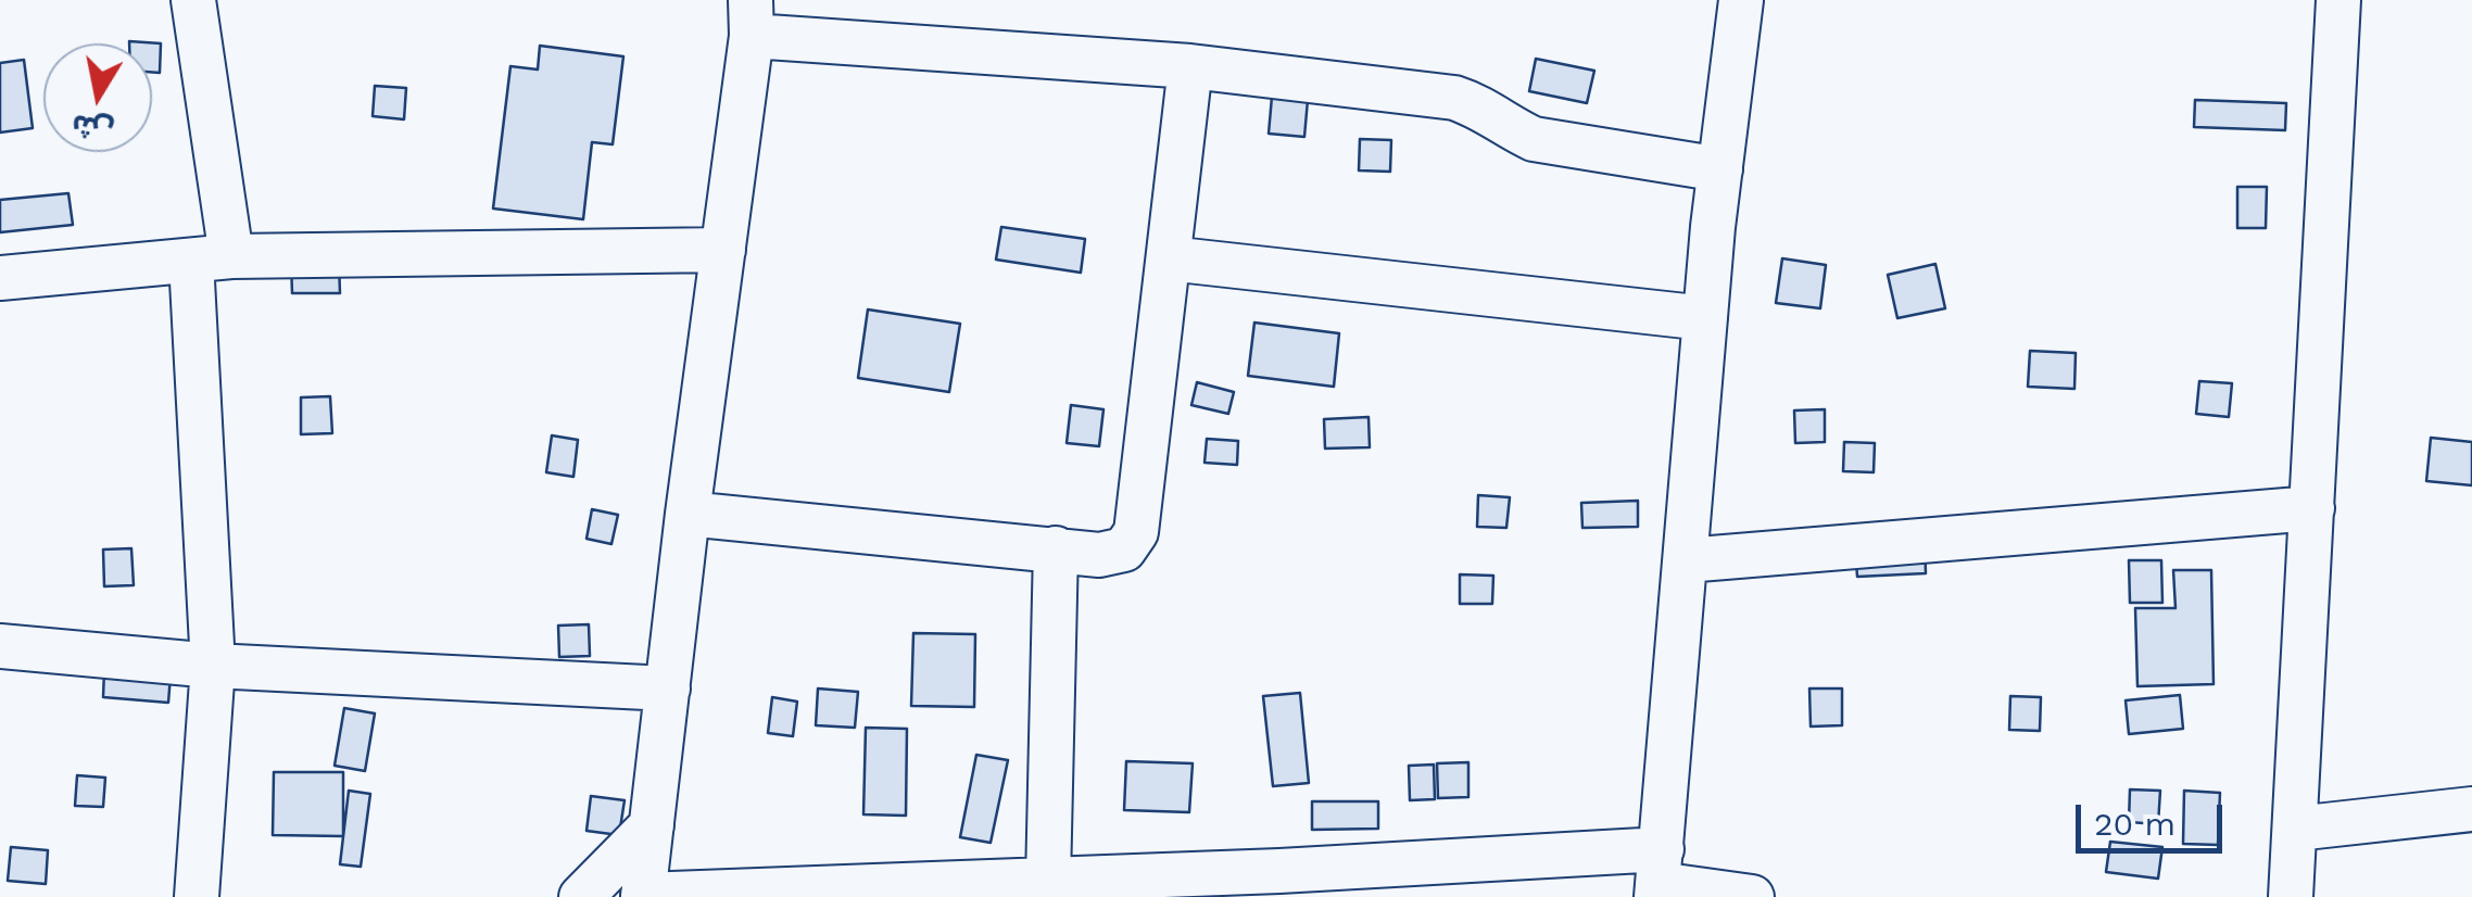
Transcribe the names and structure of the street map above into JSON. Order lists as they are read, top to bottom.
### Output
{
  "scale_bar": "20 m",
  "north": "bottom"
}
